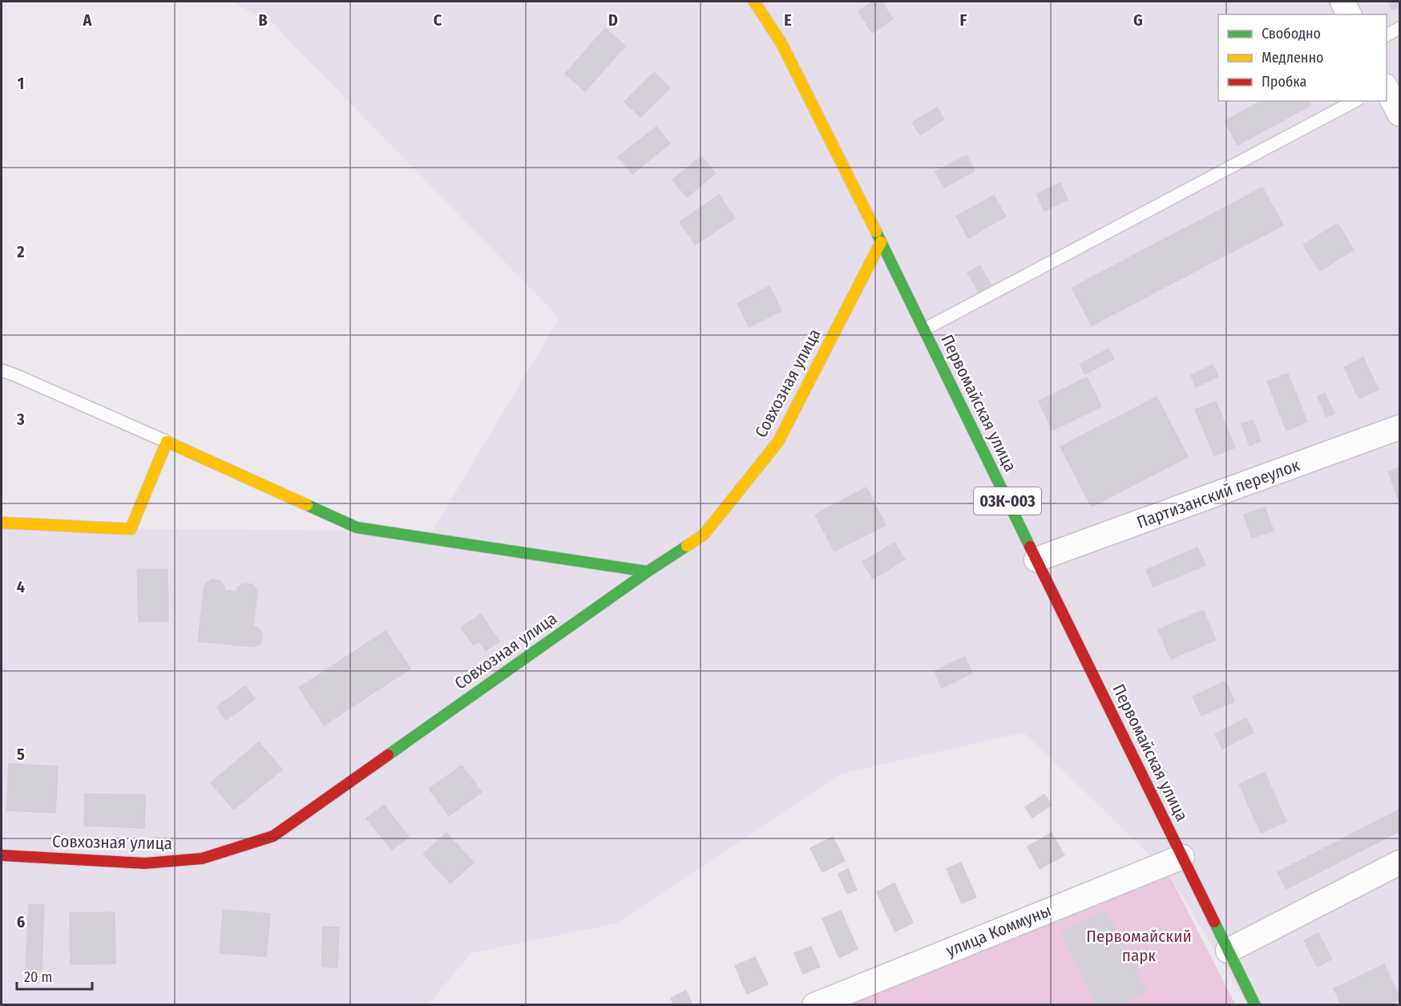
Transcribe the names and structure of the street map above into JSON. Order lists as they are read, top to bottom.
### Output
{
  "streets": {
    "street": [
      "Совхозная улица",
      "Первомайская улица",
      "Партизанский переулок",
      "03К-003",
      "улица Коммуны"
    ]
  },
  "crossings": [
    ["Совхозная улица", "Первомайская улица"],
    ["Первомайская улица", "Партизанский переулок"],
    ["Первомайская улица", "улица Коммуны"]
  ],
  "parks": ["Первомайский парк"],
  "legend": ["Свободно", "Медленно", "Пробка"],
  "scale_bar": "20 m",
  "grid": {
    "columns": [
      "A",
      "B",
      "C",
      "D",
      "E",
      "F",
      "G"
    ],
    "rows": [
      "1",
      "2",
      "3",
      "4",
      "5",
      "6"
    ]
  }
}
